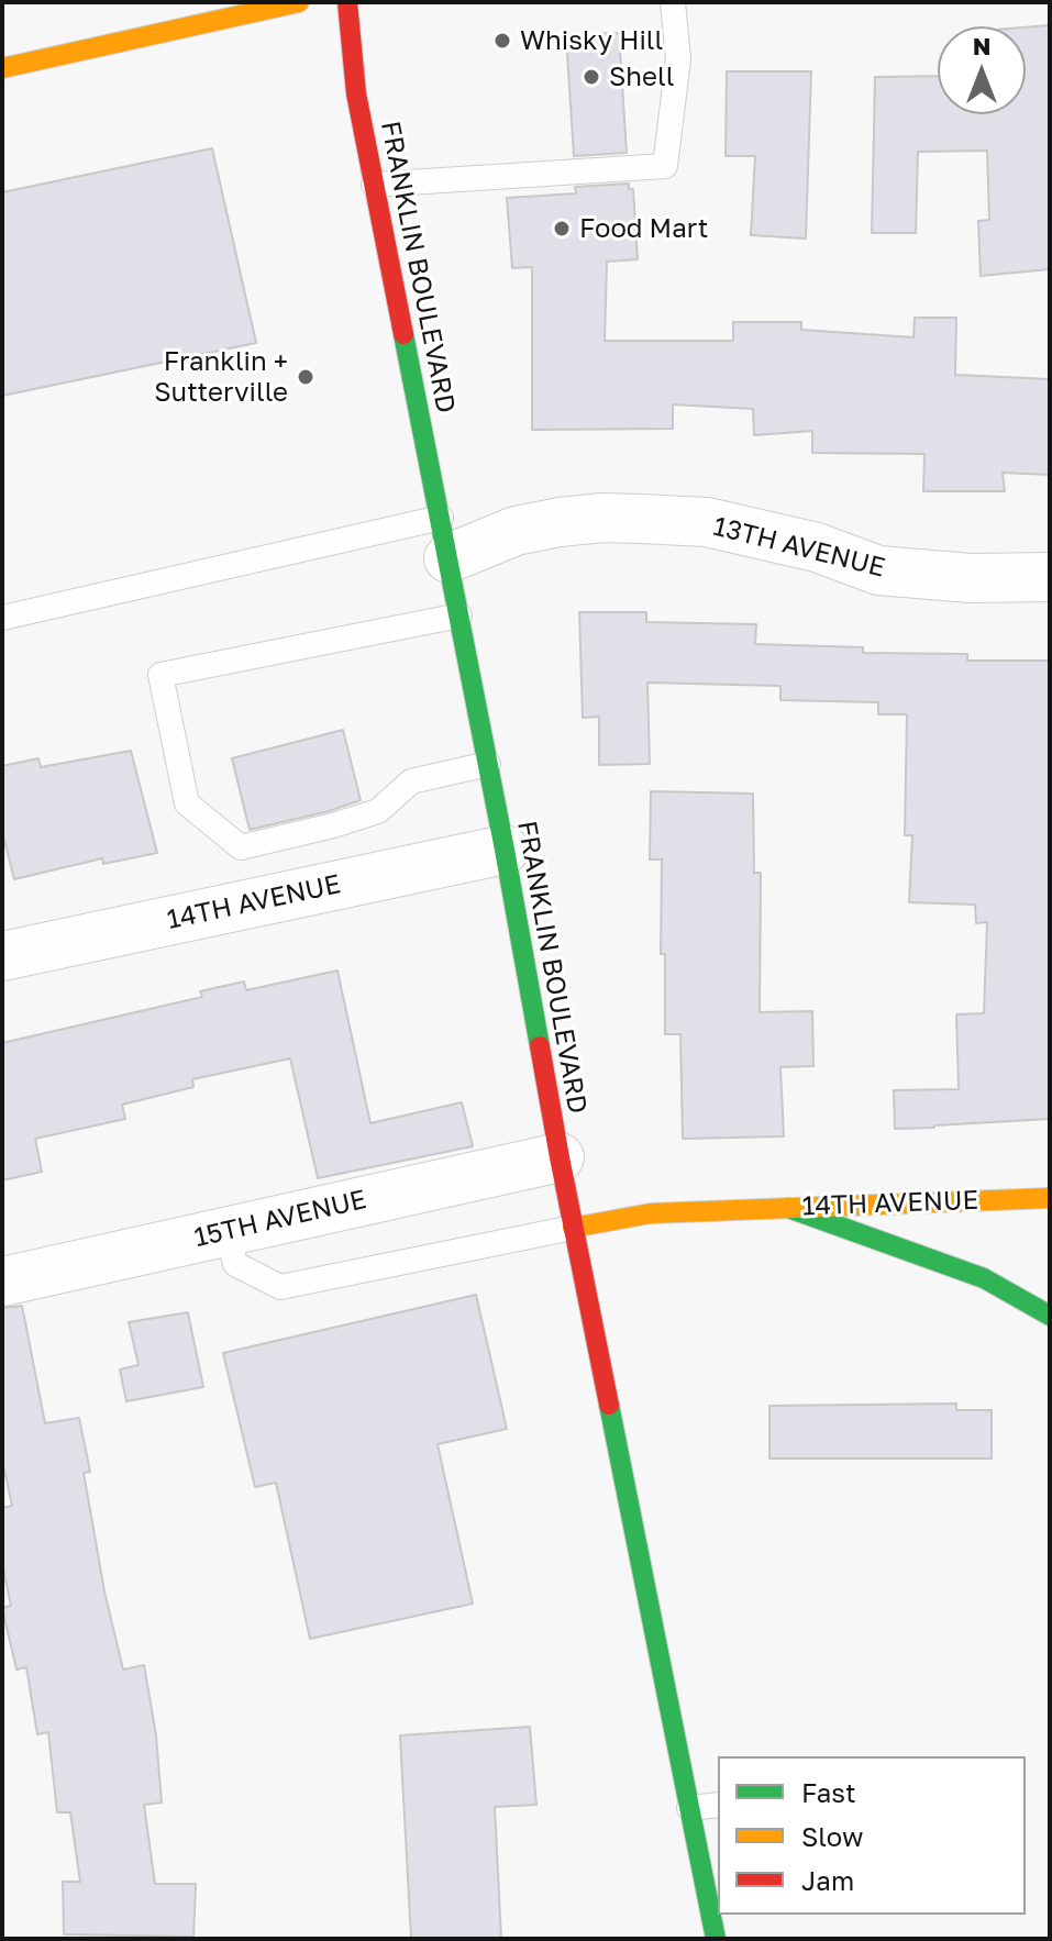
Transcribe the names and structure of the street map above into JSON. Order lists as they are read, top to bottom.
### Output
{
  "streets": {
    "main road": ["FRANKLIN BOULEVARD", "14TH AVENUE"],
    "street": ["13TH AVENUE", "15TH AVENUE"]
  },
  "crossings": [
    ["FRANKLIN BOULEVARD", "13TH AVENUE"],
    ["FRANKLIN BOULEVARD", "14TH AVENUE"],
    ["FRANKLIN BOULEVARD", "15TH AVENUE"]
  ],
  "places": [
    "Whisky Hill",
    "Shell",
    "Food Mart",
    "Franklin + Sutterville"
  ],
  "legend": ["Fast", "Slow", "Jam"],
  "north": "top"
}
